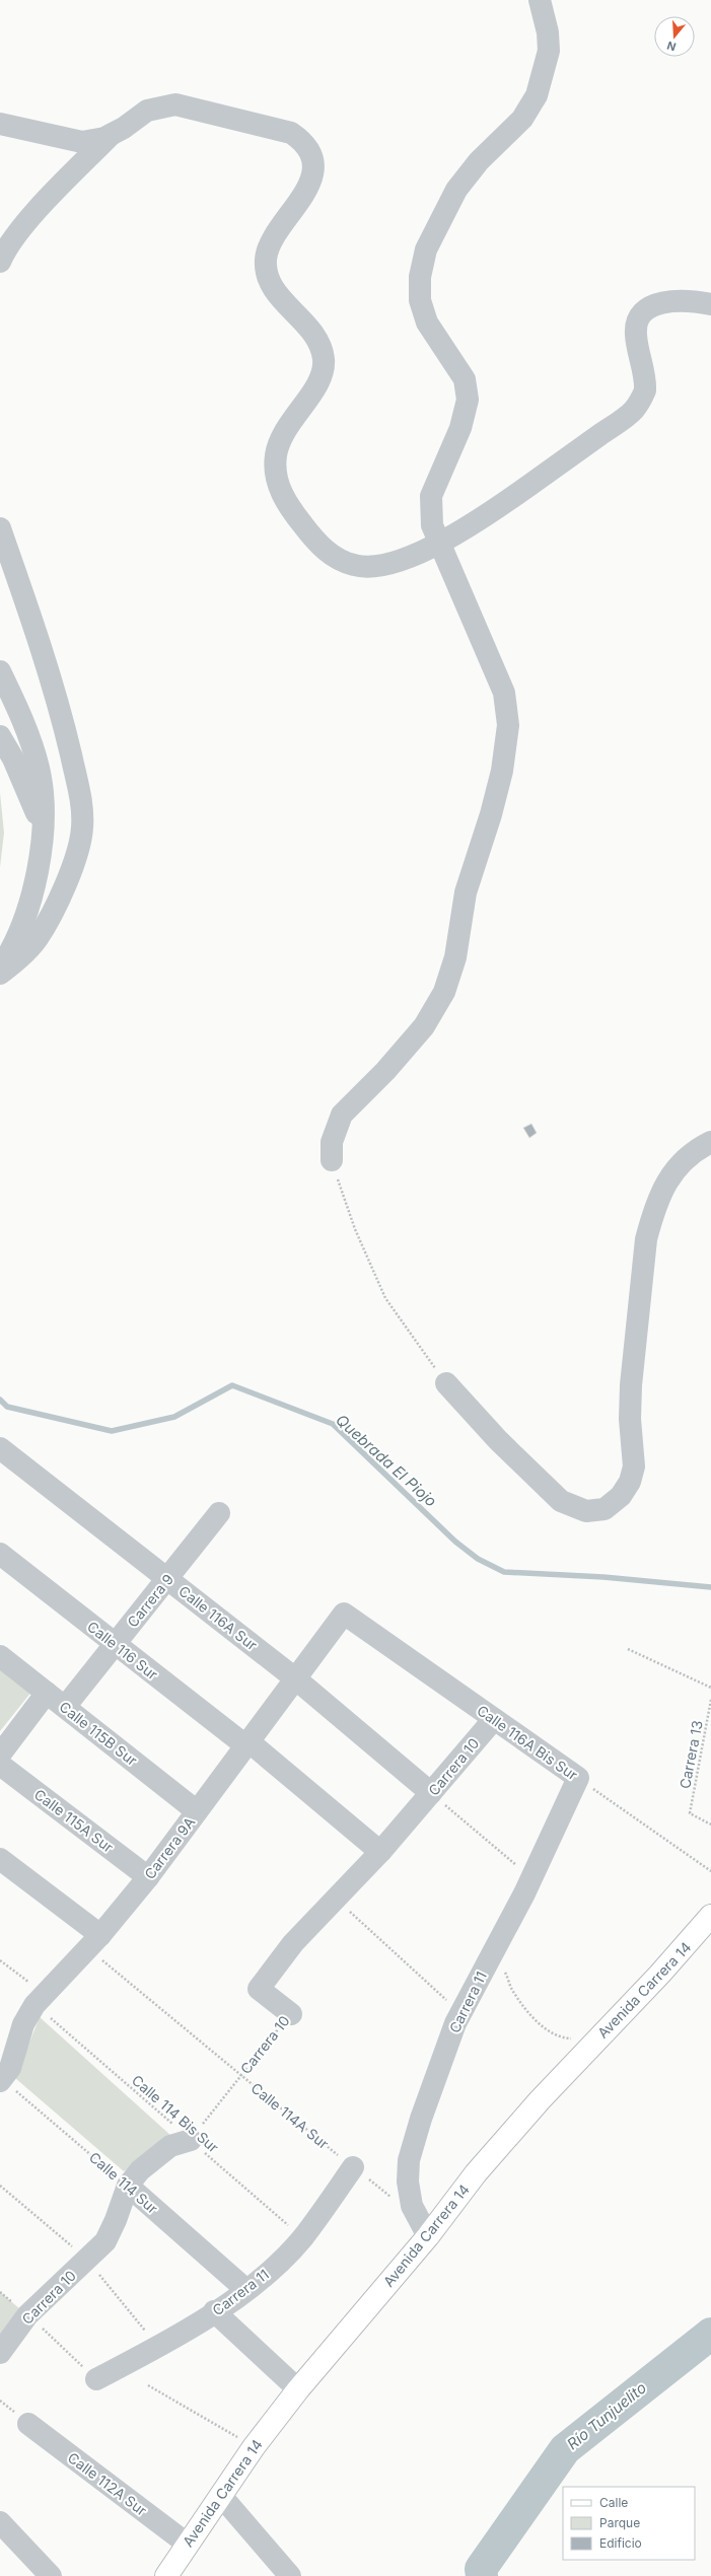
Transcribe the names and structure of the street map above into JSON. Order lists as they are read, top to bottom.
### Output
{
  "streets": {
    "main road": ["Avenida Carrera 14"],
    "street": [
      "Carrera 9",
      "Calle 116A Sur",
      "Calle 116 Sur",
      "Calle 115B Sur",
      "Calle 116A Bis Sur",
      "Carrera 10",
      "Calle 115A Sur",
      "Carrera 9A",
      "Carrera 11",
      "Calle 114 Sur",
      "Calle 112A Sur"
    ],
    "path": ["Carrera 13", "Calle 114 Bis Sur", "Calle 114A Sur"]
  },
  "crossings": [
    ["Carrera 9", "Calle 116A Sur"],
    ["Carrera 9", "Calle 116 Sur"],
    ["Carrera 9", "Calle 115B Sur"],
    ["Calle 116A Sur", "Carrera 10"],
    ["Calle 116A Sur", "Carrera 9A"],
    ["Calle 116 Sur", "Carrera 10"],
    ["Calle 116 Sur", "Carrera 9A"],
    ["Calle 115B Sur", "Carrera 9A"],
    ["Calle 116A Bis Sur", "Carrera 10"],
    ["Calle 116A Bis Sur", "Carrera 9A"],
    ["Calle 116A Bis Sur", "Carrera 11"],
    ["Carrera 10", "Calle 114 Bis Sur"],
    ["Carrera 10", "Calle 114A Sur"],
    ["Carrera 10", "Calle 114 Sur"],
    ["Calle 115A Sur", "Carrera 9A"],
    ["Carrera 9A", "Calle 114 Bis Sur"],
    ["Carrera 9A", "Calle 114A Sur"],
    ["Carrera 9A", "Calle 114 Sur"],
    ["Avenida Carrera 14", "Carrera 11"],
    ["Avenida Carrera 14", "Calle 112A Sur"],
    ["Carrera 11", "Calle 114 Bis Sur"],
    ["Carrera 11", "Calle 114A Sur"],
    ["Carrera 11", "Calle 114 Sur"]
  ],
  "water": ["Quebrada El Piojo", "Río Tunjuelito"],
  "legend": ["Calle", "Parque", "Edificio"],
  "north": "bottom"
}
